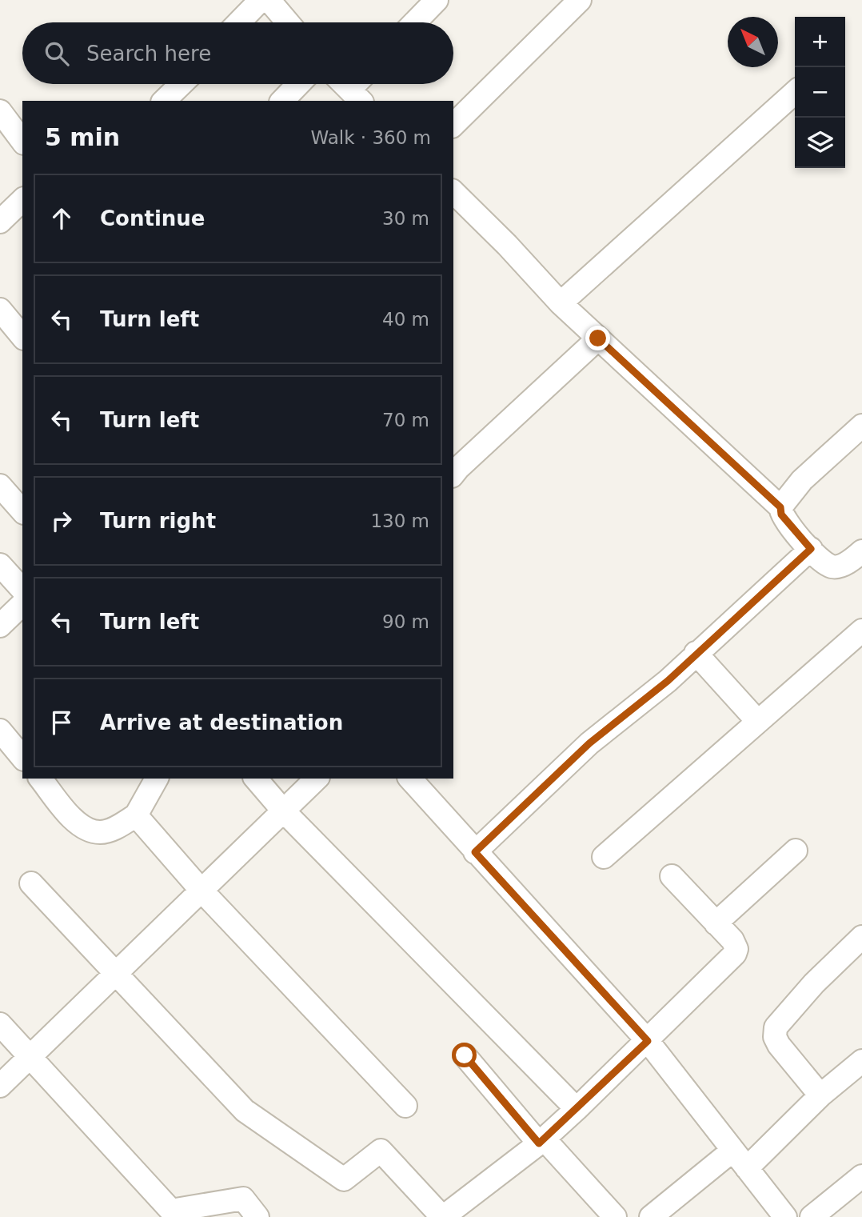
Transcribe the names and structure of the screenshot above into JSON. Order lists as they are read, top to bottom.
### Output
{
  "north": "top left",
  "page": {
    "map_buttons": ["+", "−"],
    "search": "Search here",
    "heading": ["5 min", "Walk · 360 m"],
    "list": [
      ["Continue", "30 m"],
      ["Turn left", "40 m"],
      ["Turn left", "70 m"],
      ["Turn right", "130 m"],
      ["Turn left", "90 m"],
      "Arrive at destination"
    ]
  }
}
